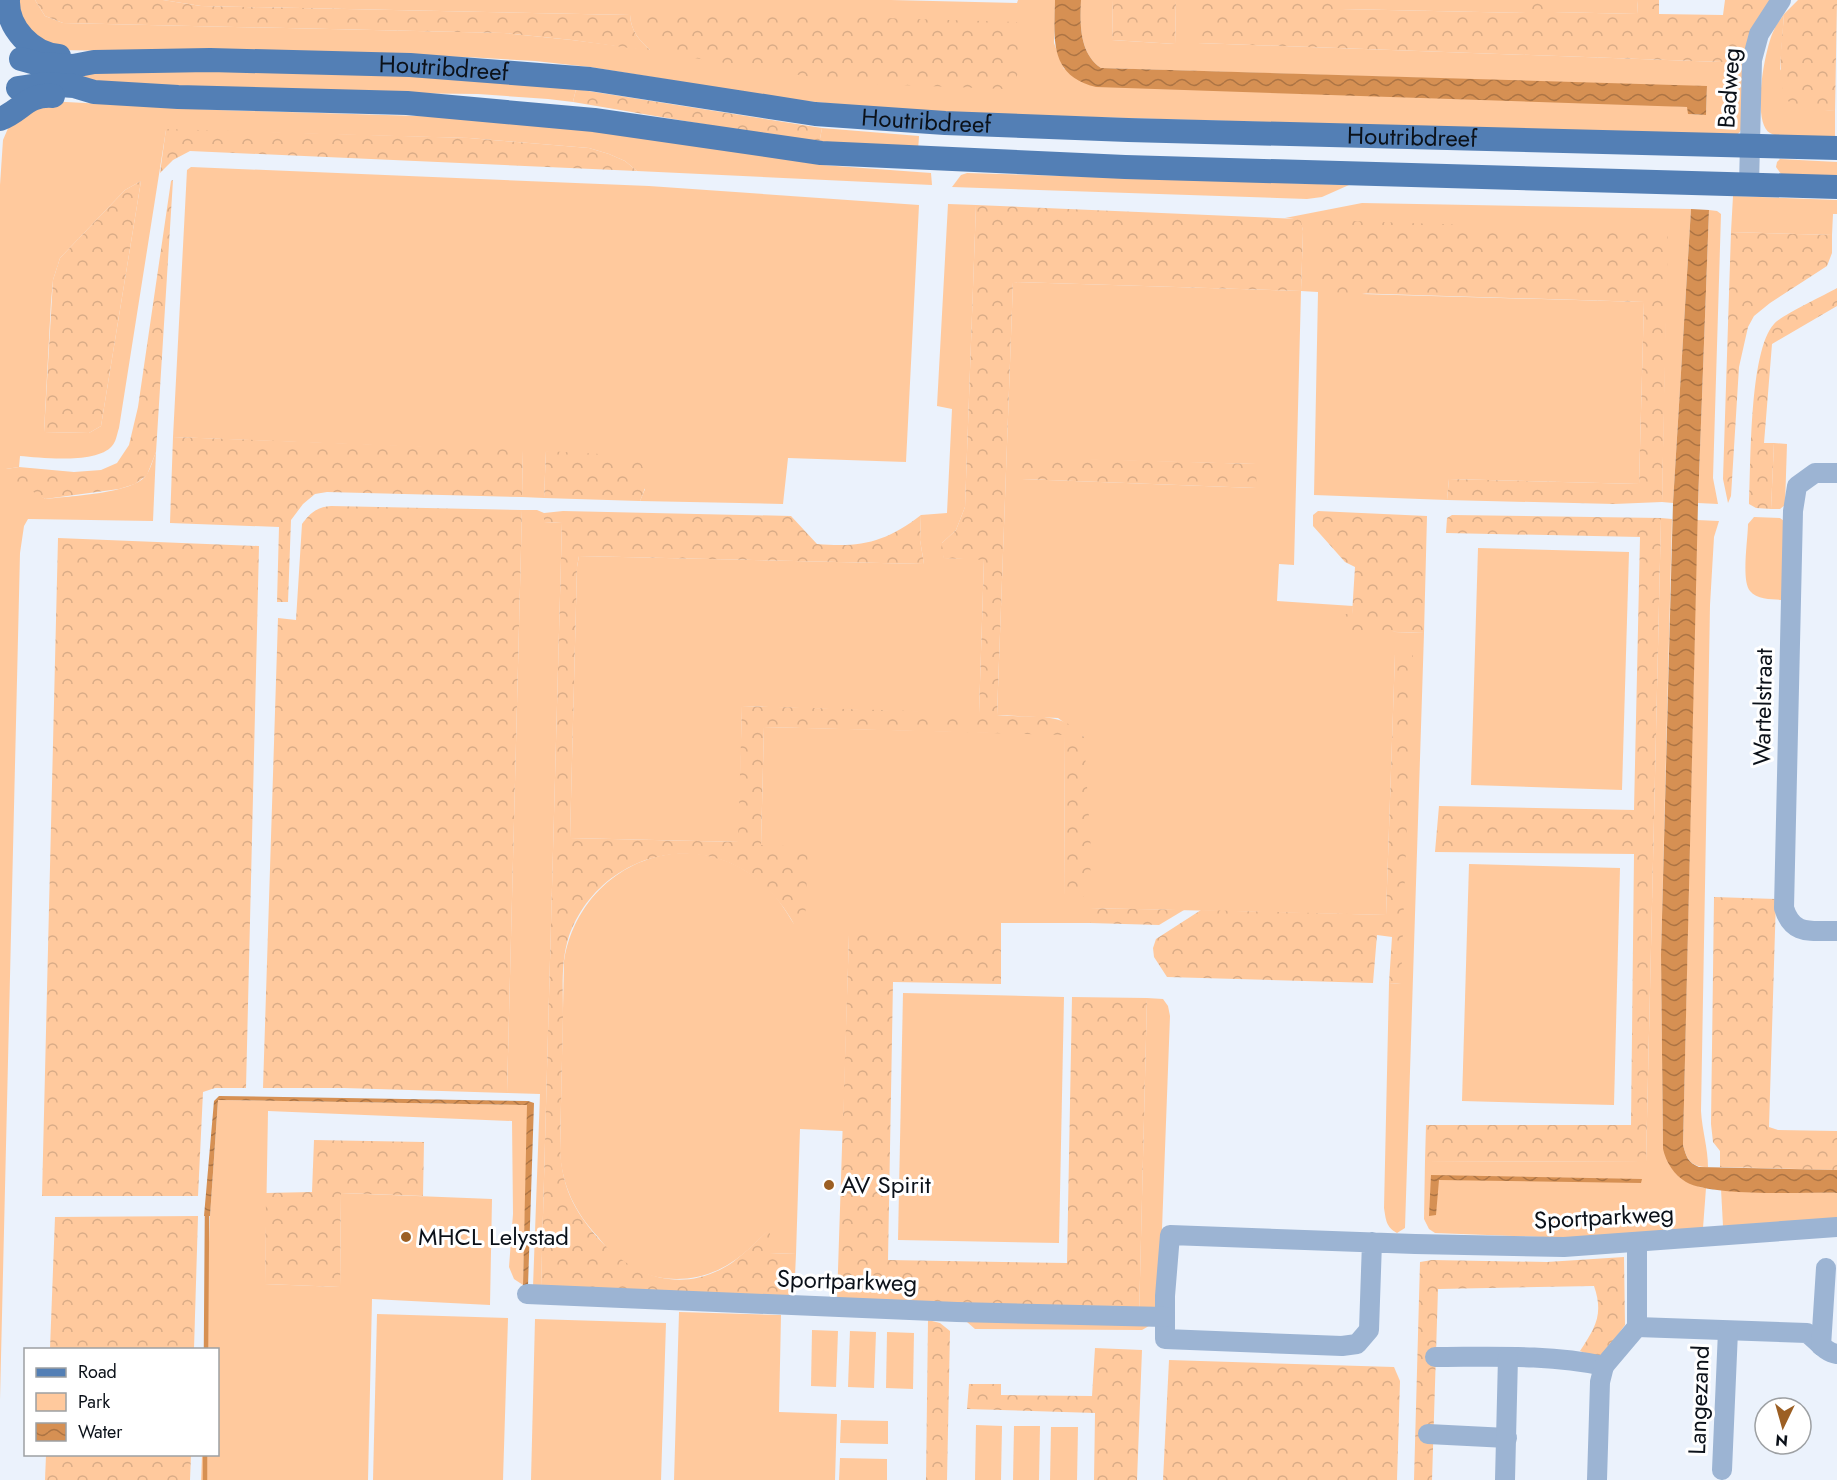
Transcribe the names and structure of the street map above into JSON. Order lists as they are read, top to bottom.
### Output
{
  "streets": {
    "main road": ["Houtribdreef"],
    "street": [
      "Badweg",
      "Wartelstraat",
      "Sportparkweg",
      "Langezand"
    ]
  },
  "crossings": [
    ["Houtribdreef", "Badweg"]
  ],
  "places": ["AV Spirit", "MHCL Lelystad"],
  "legend": ["Road", "Park", "Water"],
  "north": "bottom"
}
